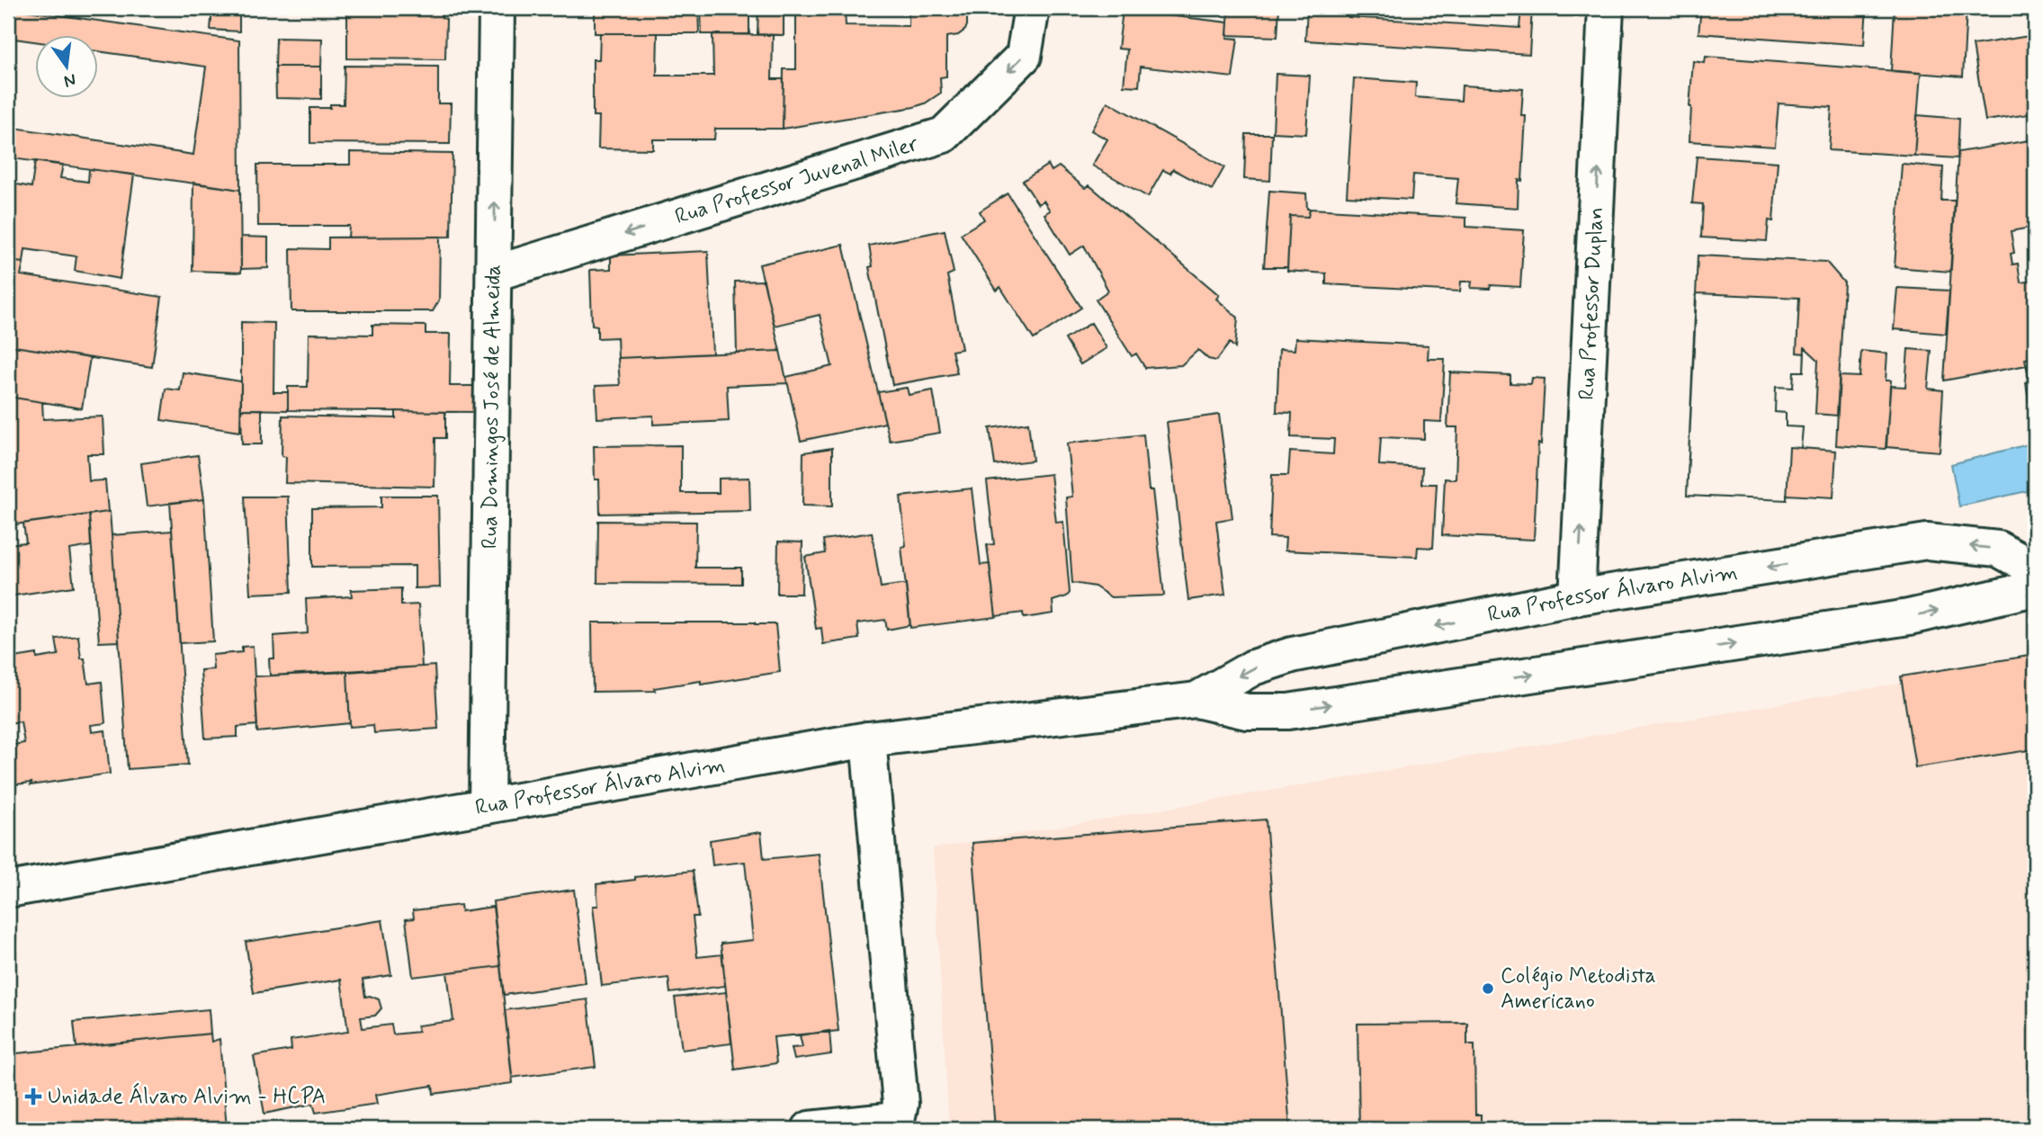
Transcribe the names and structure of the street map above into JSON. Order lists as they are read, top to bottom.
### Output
{
  "streets": {
    "street": [
      "Rua Professor Juvenal Miler",
      "Rua Professor Duplan",
      "Rua Domingos José de Almeida",
      "Rua Professor Álvaro Alvim"
    ]
  },
  "crossings": [
    ["Rua Professor Juvenal Miler", "Rua Domingos José de Almeida"],
    ["Rua Professor Duplan", "Rua Professor Álvaro Alvim"],
    ["Rua Domingos José de Almeida", "Rua Professor Álvaro Alvim"]
  ],
  "one_way": ["Rua Professor Juvenal Miler", "Rua Professor Duplan"],
  "places": {
    "other": ["Colégio Metodista Americano"],
    "health": ["Unidade Álvaro Alvim - HCPA"]
  },
  "north": "bottom"
}
